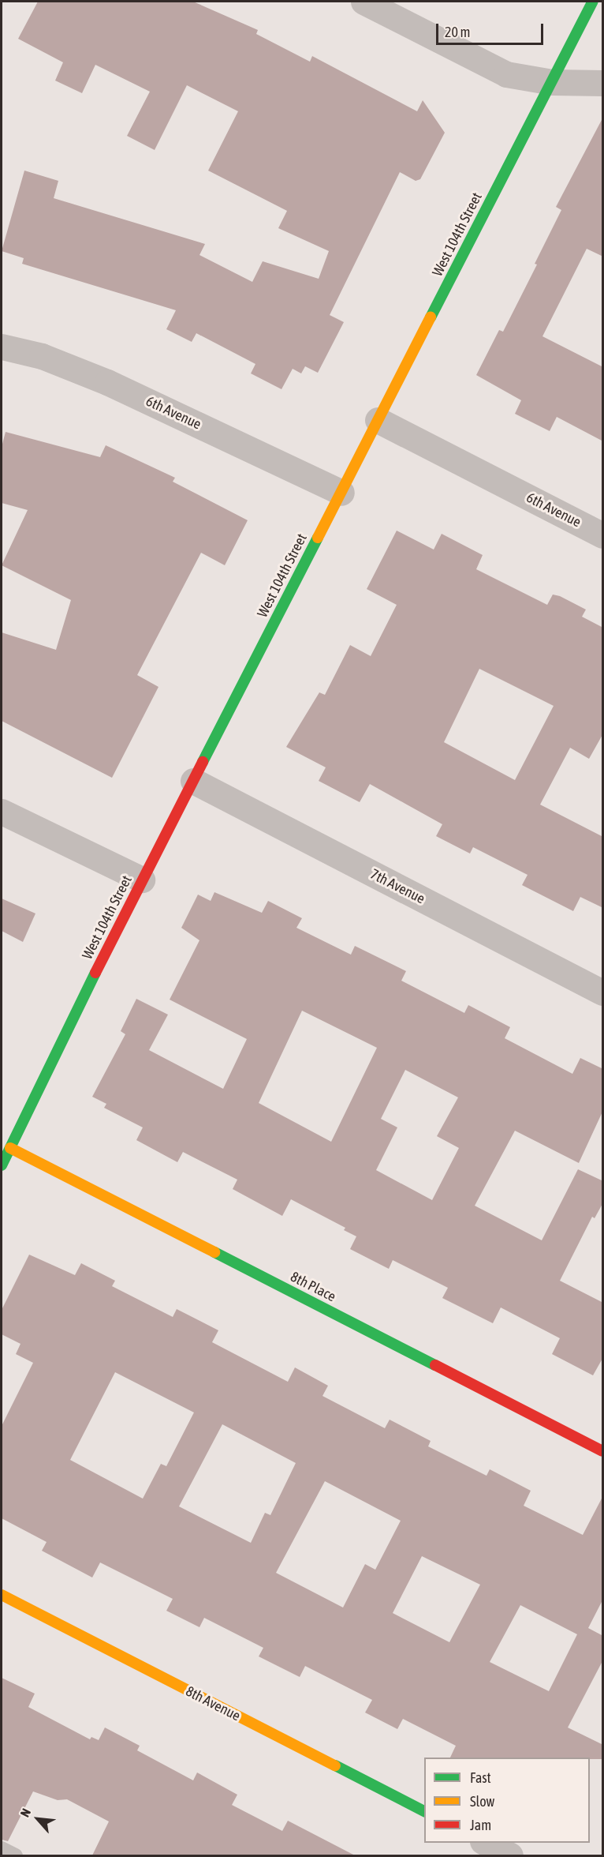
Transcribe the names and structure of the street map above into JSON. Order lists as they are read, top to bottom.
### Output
{
  "streets": {
    "street": [
      "West 104th Street",
      "6th Avenue",
      "7th Avenue",
      "8th Place",
      "8th Avenue"
    ]
  },
  "crossings": [
    ["West 104th Street", "6th Avenue"],
    ["West 104th Street", "7th Avenue"],
    ["West 104th Street", "8th Place"]
  ],
  "legend": ["Fast", "Slow", "Jam"],
  "scale_bar": "20 m",
  "north": "top left"
}
